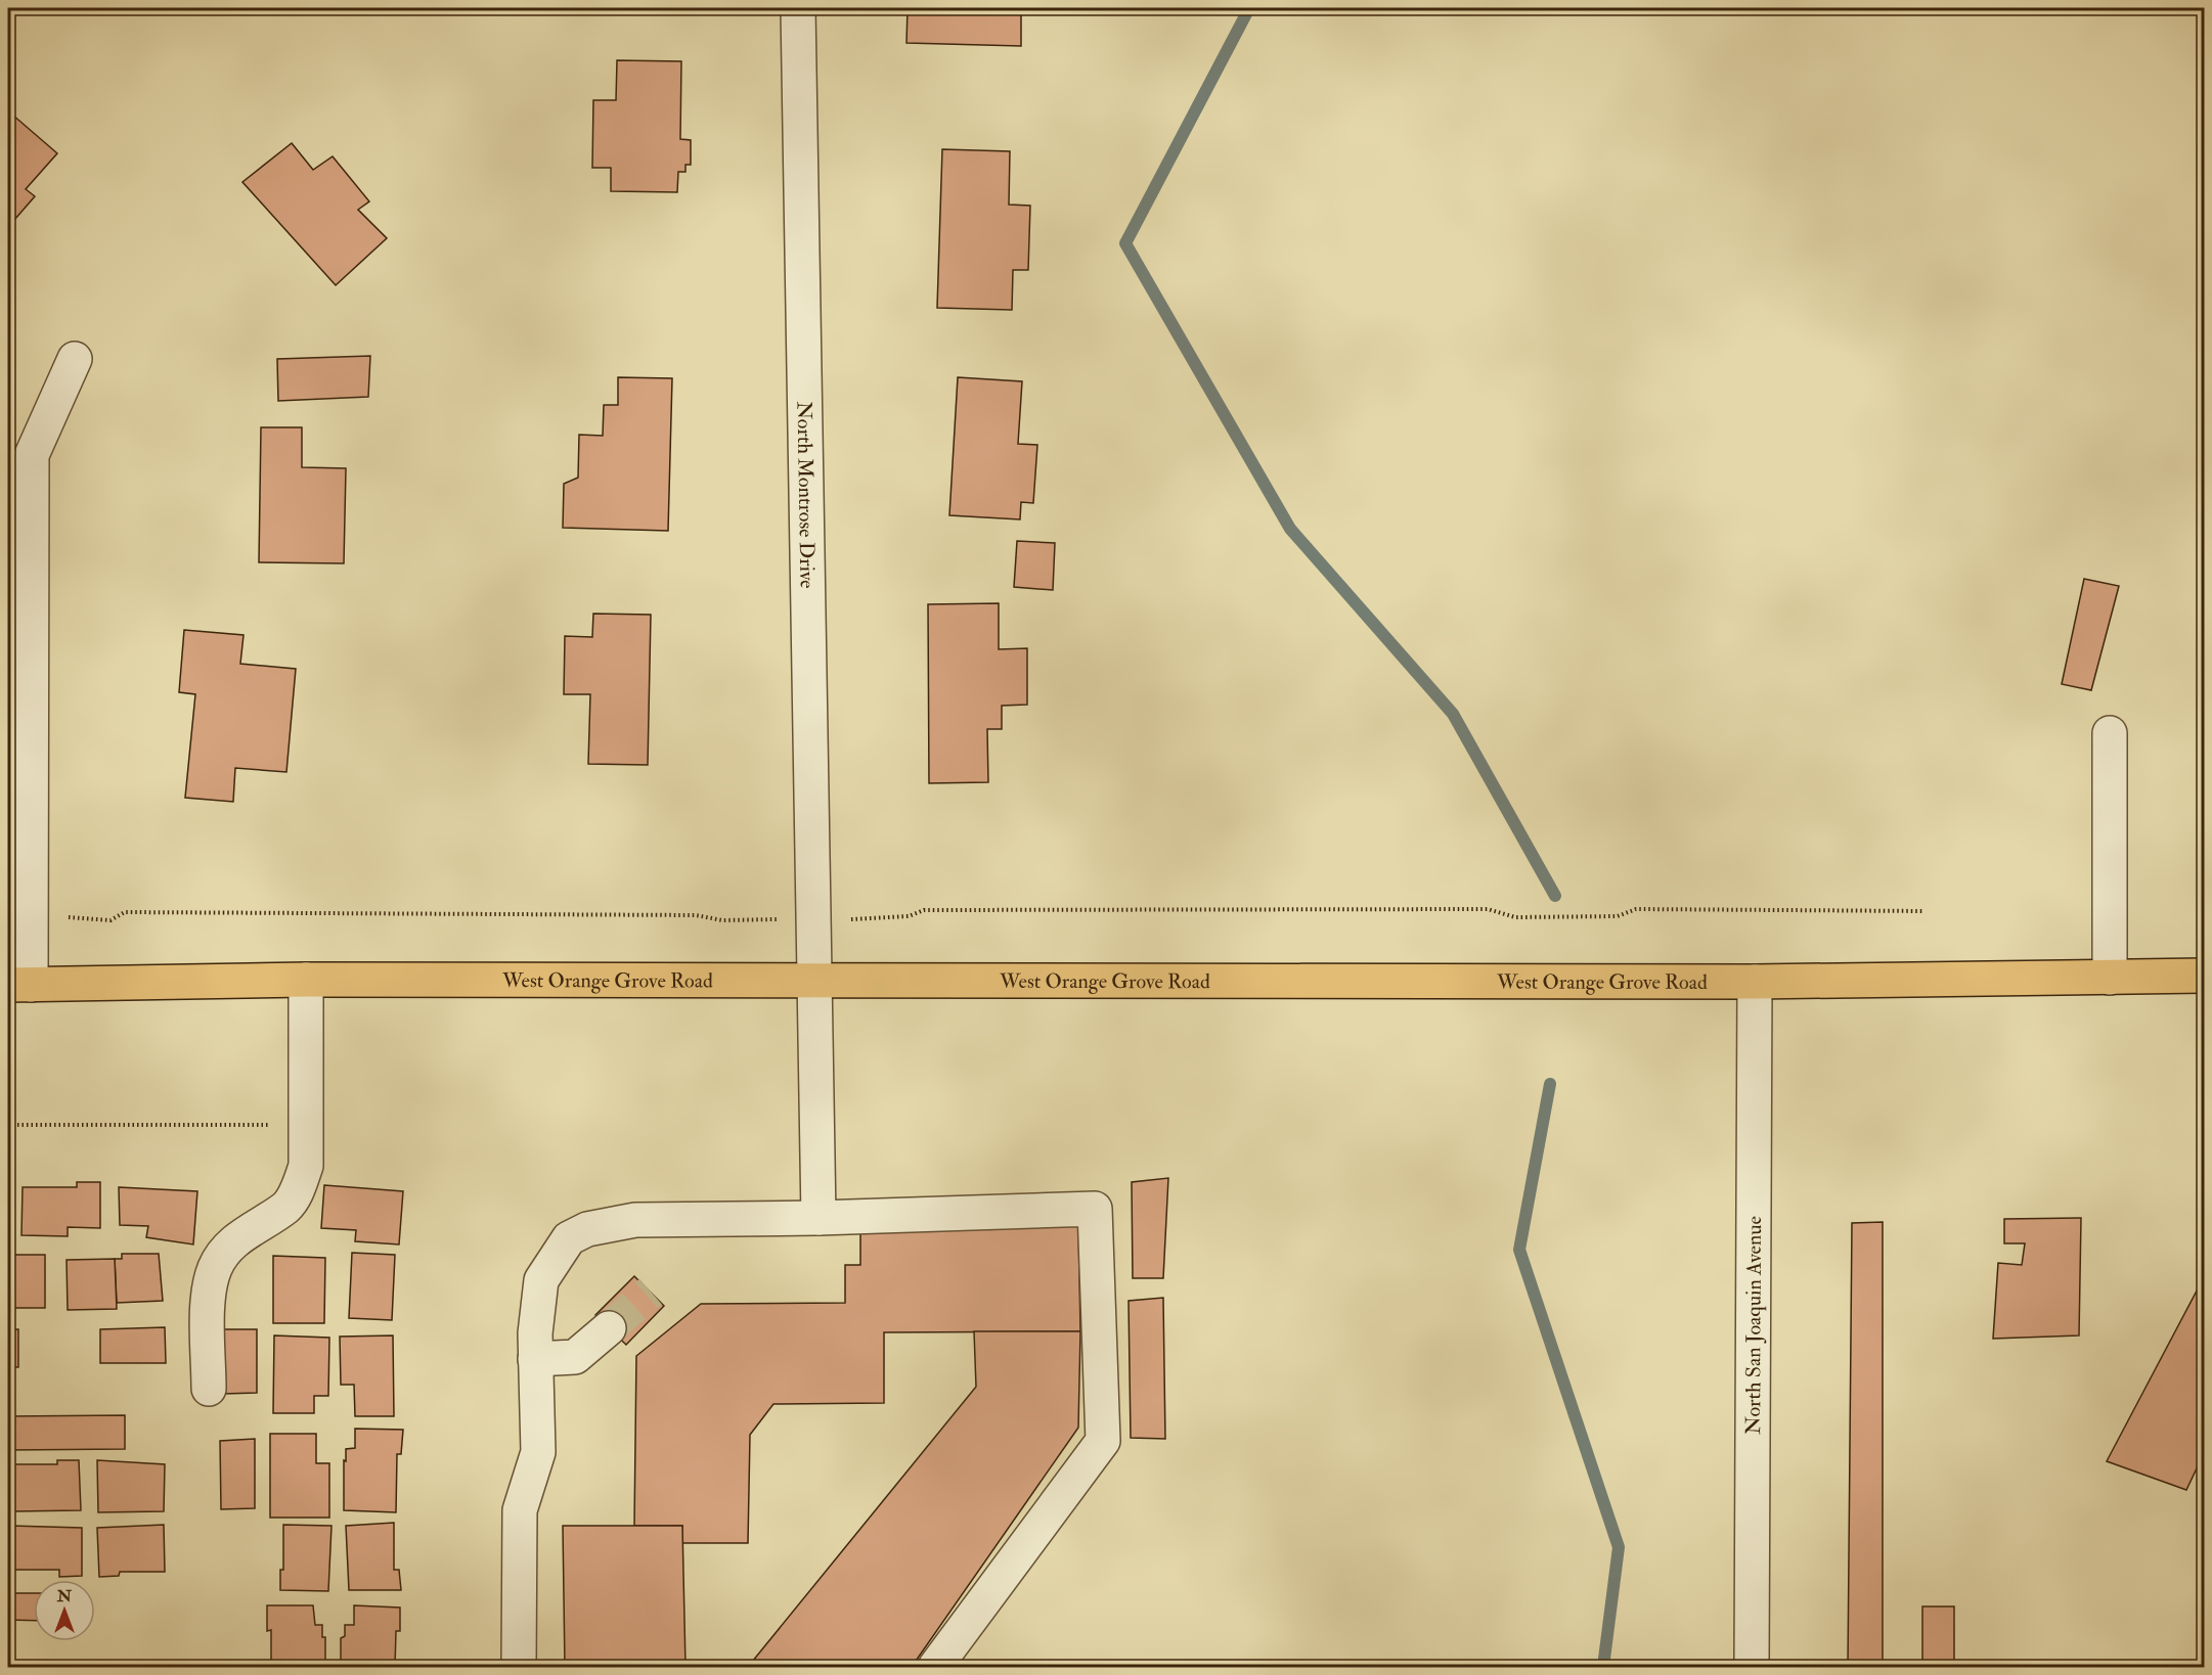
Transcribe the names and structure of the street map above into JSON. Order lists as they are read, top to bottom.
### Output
{
  "streets": {
    "main road": ["West Orange Grove Road"],
    "street": ["North Montrose Drive", "North San Joaquin Avenue"]
  },
  "crossings": [
    ["North Montrose Drive", "West Orange Grove Road"],
    ["West Orange Grove Road", "North San Joaquin Avenue"]
  ],
  "north": "top"
}
